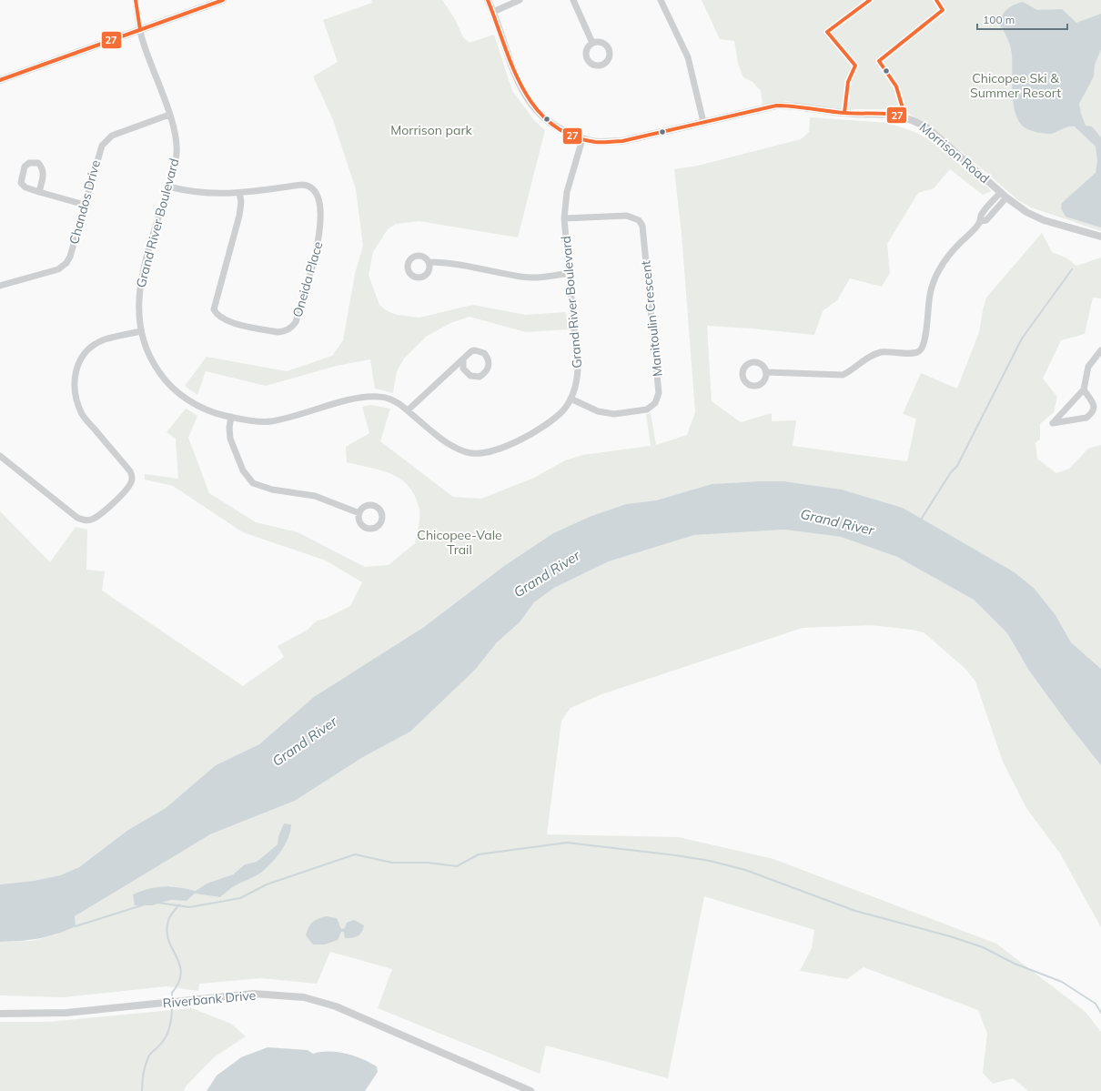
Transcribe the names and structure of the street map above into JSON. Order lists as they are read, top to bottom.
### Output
{
  "streets": {
    "street": [
      "Morrison Road",
      "Chandos Drive",
      "Grand River Boulevard",
      "Oneida Place",
      "Manitoulin Crescent",
      "Riverbank Drive"
    ]
  },
  "crossings": [
    ["Morrison Road", "Grand River Boulevard"],
    ["Chandos Drive", "Grand River Boulevard"],
    ["Grand River Boulevard", "Oneida Place"],
    ["Grand River Boulevard", "Manitoulin Crescent"]
  ],
  "water": ["Grand River"],
  "parks": ["Chicopee Ski & Summer Resort", "Morrison park", "Chicopee-Vale Trail"],
  "lines": ["transit line 27"],
  "scale_bar": "100 m"
}
